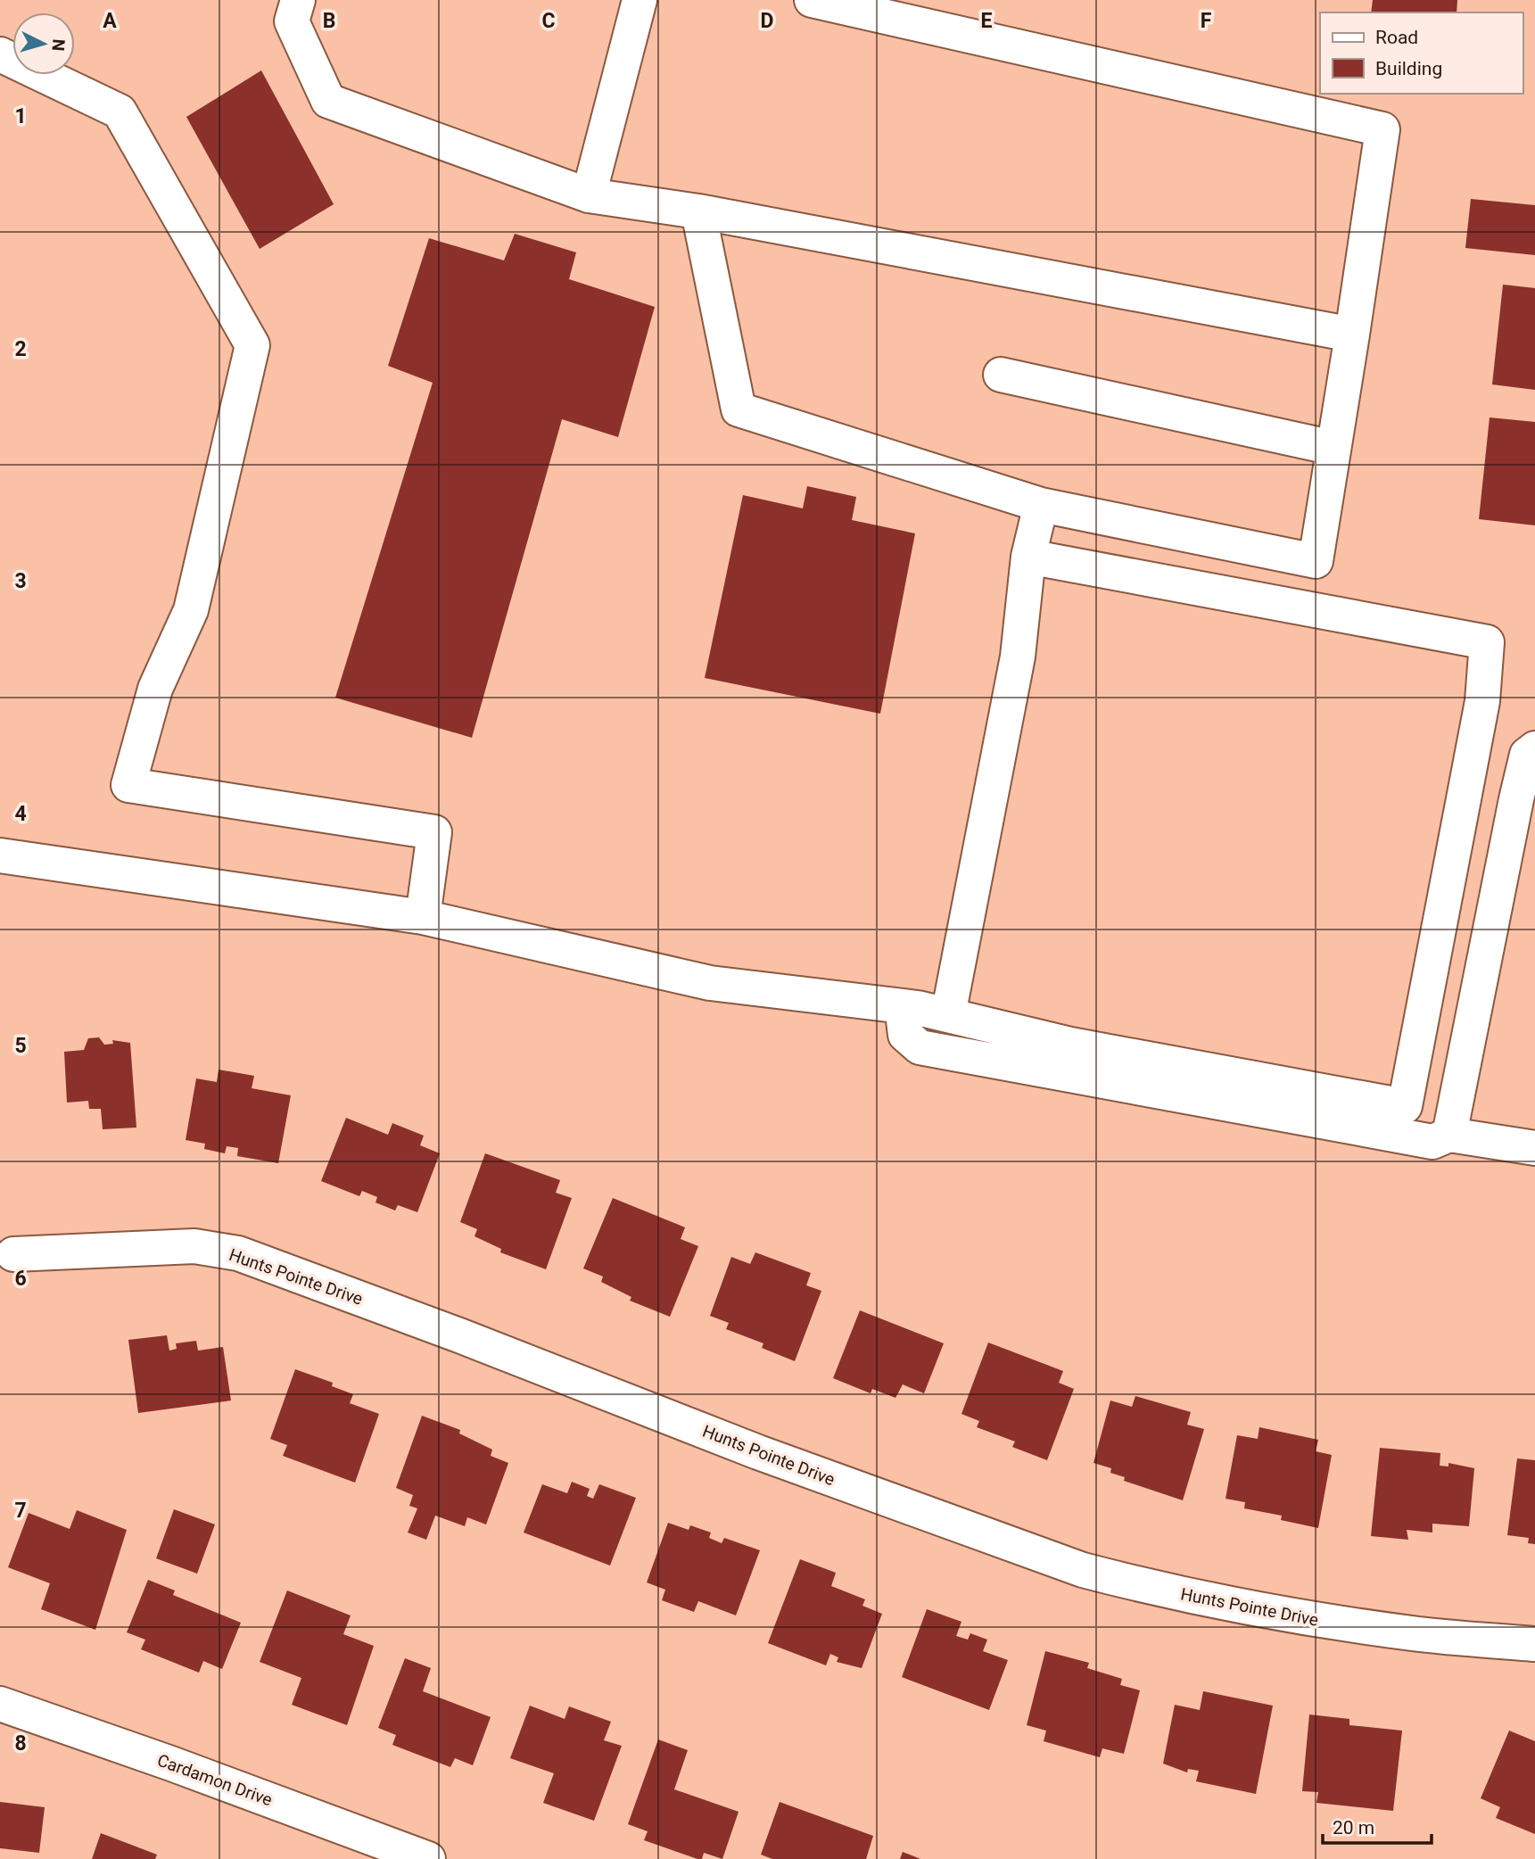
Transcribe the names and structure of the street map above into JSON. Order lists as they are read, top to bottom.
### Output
{
  "streets": {
    "street": ["Hunts Pointe Drive", "Cardamon Drive"]
  },
  "legend": ["Road", "Building"],
  "scale_bar": "20 m",
  "north": "right",
  "grid": {
    "columns": [
      "A",
      "B",
      "C",
      "D",
      "E",
      "F"
    ],
    "rows": [
      "1",
      "2",
      "3",
      "4",
      "5",
      "6",
      "7",
      "8"
    ]
  }
}
